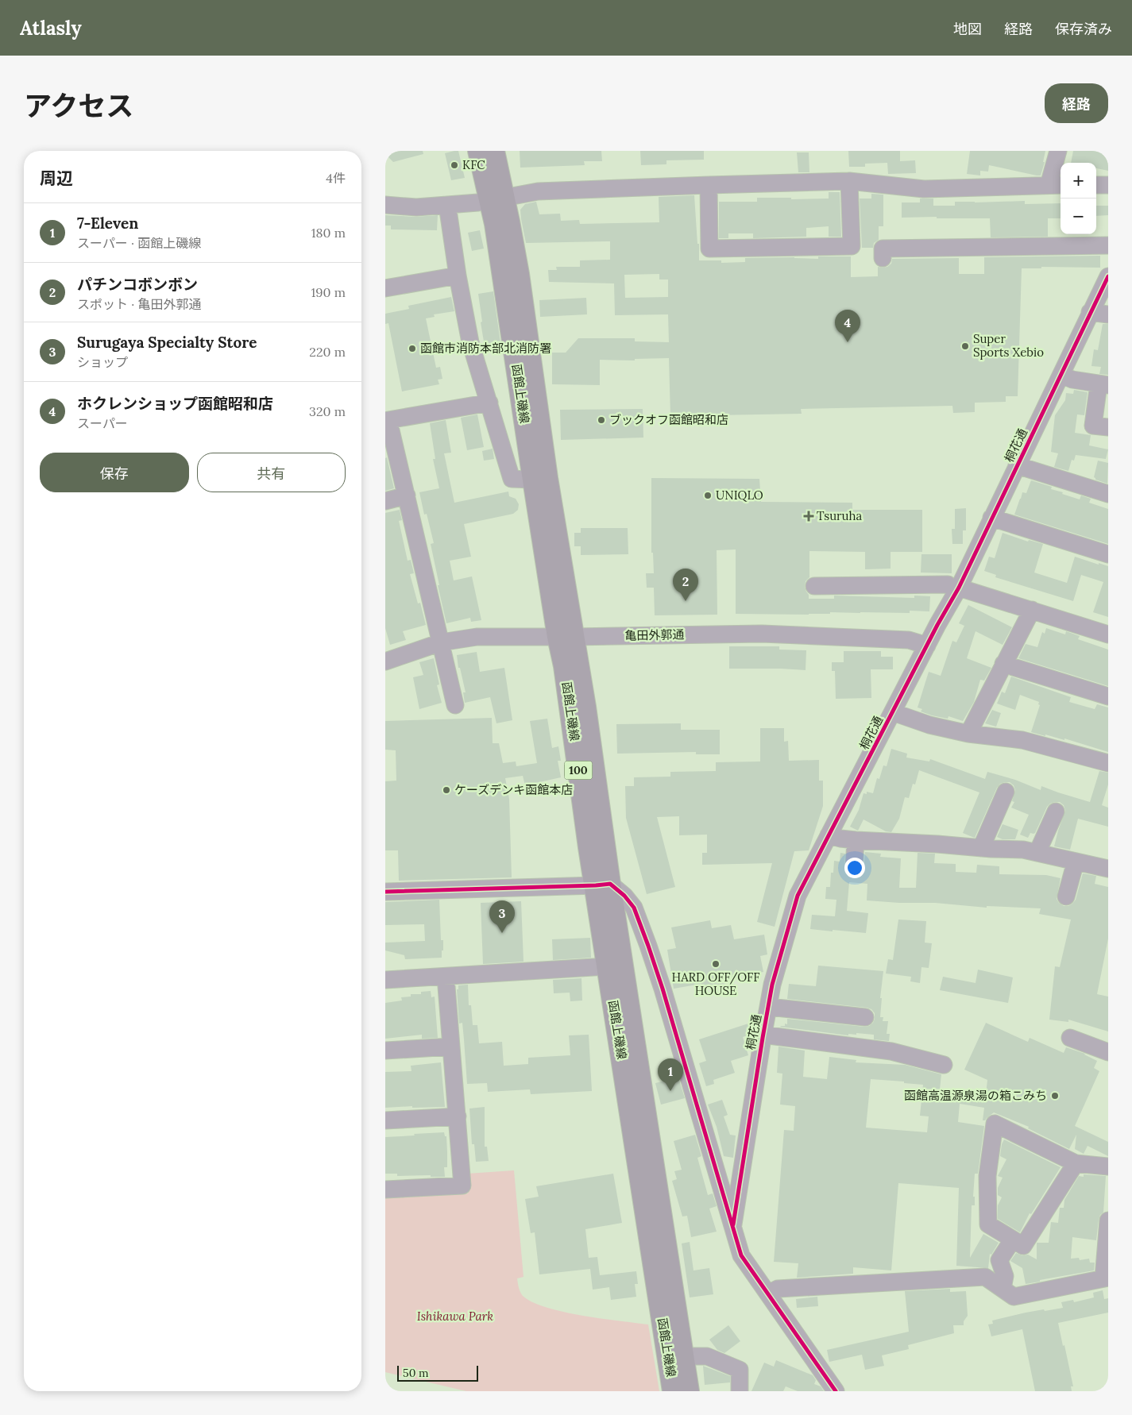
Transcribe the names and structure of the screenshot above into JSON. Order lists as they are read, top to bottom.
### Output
{
  "streets": {
    "main road": ["函館上磯線", "100"],
    "street": ["桐花通", "亀田外郭通"]
  },
  "crossings": [
    ["函館上磯線", "亀田外郭通"],
    ["桐花通", "亀田外郭通"]
  ],
  "parks": ["Ishikawa Park"],
  "places": {
    "other": [
      "KFC",
      "Super Sports Xebio",
      "函館市消防本部北消防署",
      "ブックオフ函館昭和店",
      "UNIQLO",
      "ケーズデンキ函館本店",
      "HARD OFF/OFF HOUSE",
      "函館高温源泉湯の箱こみち"
    ],
    "health": ["Tsuruha"]
  },
  "scale_bar": "50 m",
  "page": {
    "header": "Atlasly",
    "nav": ["地図", "経路", "保存済み"],
    "title": "アクセス",
    "buttons": [
      "経路",
      ["保存", "共有"]
    ],
    "heading": ["周辺", "4件"],
    "map_buttons": ["+", "−"],
    "list": [
      {
        "mark": "1",
        "name": "7-Eleven",
        "note": "スーパー · 函館上磯線",
        "value": "180 m"
      },
      {
        "mark": "2",
        "name": "パチンコボンボン",
        "note": "スポット · 亀田外郭通",
        "value": "190 m"
      },
      {
        "mark": "3",
        "name": "Surugaya Specialty Store",
        "note": "ショップ",
        "value": "220 m"
      },
      {
        "mark": "4",
        "name": "ホクレンショップ函館昭和店",
        "note": "スーパー",
        "value": "320 m"
      }
    ],
    "pins": [
      "4",
      "2",
      "3",
      "1"
    ],
    "scale": "50 m"
  }
}
